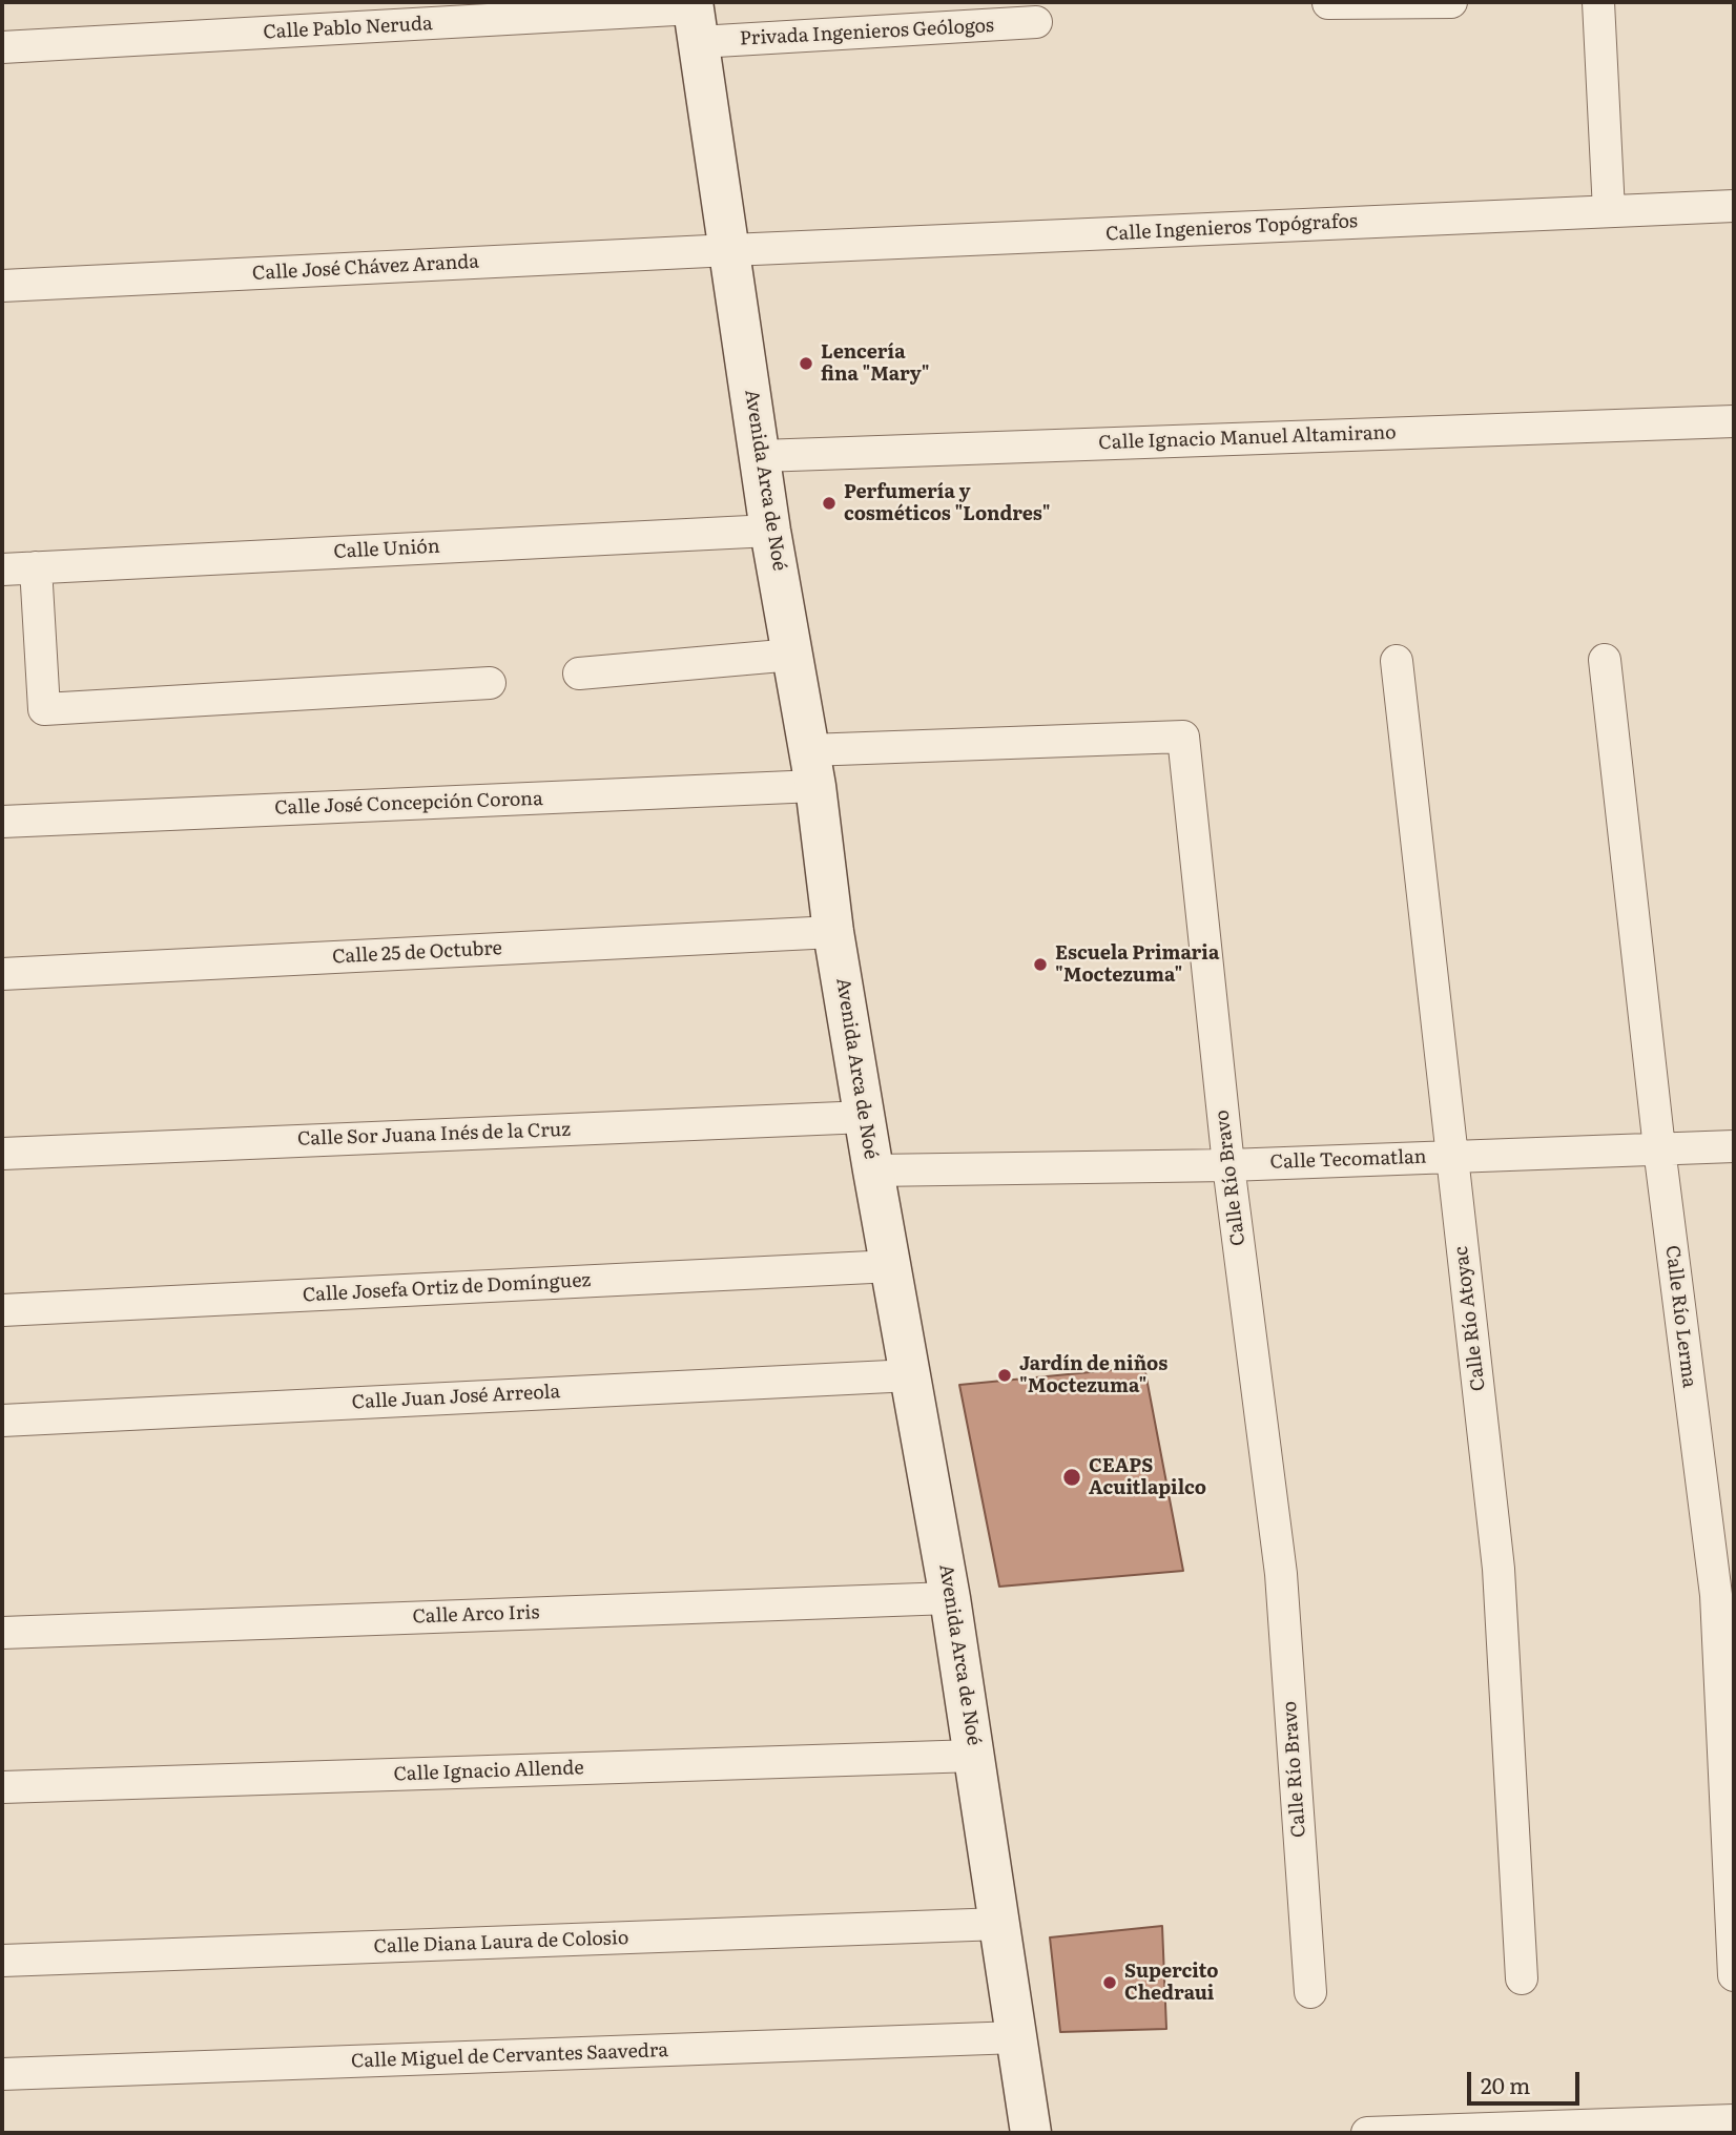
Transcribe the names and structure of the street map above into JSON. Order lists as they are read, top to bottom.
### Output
{
  "streets": {
    "main road": ["Avenida Arca de Noé"],
    "street": [
      "Calle Pablo Neruda",
      "Privada Ingenieros Geólogos",
      "Calle Ingenieros Topógrafos",
      "Calle José Chávez Aranda",
      "Calle Ignacio Manuel Altamirano",
      "Calle Unión",
      "Calle José Concepción Corona",
      "Calle 25 de Octubre",
      "Calle Sor Juana Inés de la Cruz",
      "Calle Tecomatlan",
      "Calle Río Bravo",
      "Calle Josefa Ortiz de Domínguez",
      "Calle Río Lerma",
      "Calle Río Atoyac",
      "Calle Juan José Arreola",
      "Calle Arco Iris",
      "Calle Ignacio Allende",
      "Calle Diana Laura de Colosio",
      "Calle Miguel de Cervantes Saavedra"
    ]
  },
  "crossings": [
    ["Calle Pablo Neruda", "Privada Ingenieros Geólogos"],
    ["Calle Pablo Neruda", "Avenida Arca de Noé"],
    ["Privada Ingenieros Geólogos", "Avenida Arca de Noé"],
    ["Calle Ingenieros Topógrafos", "Calle José Chávez Aranda"],
    ["Calle Ingenieros Topógrafos", "Avenida Arca de Noé"],
    ["Calle José Chávez Aranda", "Avenida Arca de Noé"],
    ["Calle Ignacio Manuel Altamirano", "Avenida Arca de Noé"],
    ["Avenida Arca de Noé", "Calle Unión"],
    ["Avenida Arca de Noé", "Calle José Concepción Corona"],
    ["Avenida Arca de Noé", "Calle 25 de Octubre"],
    ["Avenida Arca de Noé", "Calle Sor Juana Inés de la Cruz"],
    ["Avenida Arca de Noé", "Calle Tecomatlan"],
    ["Avenida Arca de Noé", "Calle Río Bravo"],
    ["Avenida Arca de Noé", "Calle Josefa Ortiz de Domínguez"],
    ["Avenida Arca de Noé", "Calle Juan José Arreola"],
    ["Avenida Arca de Noé", "Calle Arco Iris"],
    ["Avenida Arca de Noé", "Calle Ignacio Allende"],
    ["Avenida Arca de Noé", "Calle Diana Laura de Colosio"],
    ["Avenida Arca de Noé", "Calle Miguel de Cervantes Saavedra"],
    ["Calle José Concepción Corona", "Calle Río Bravo"],
    ["Calle Tecomatlan", "Calle Río Bravo"],
    ["Calle Tecomatlan", "Calle Río Lerma"],
    ["Calle Tecomatlan", "Calle Río Atoyac"]
  ],
  "places": [
    "Lencería fina \"Mary\"",
    "Perfumería y cosméticos \"Londres\"",
    "Escuela Primaria \"Moctezuma\"",
    "Jardín de niños \"Moctezuma\"",
    "CEAPS Acuitlapilco",
    "Supercito Chedraui"
  ],
  "scale_bar": "20 m"
}
